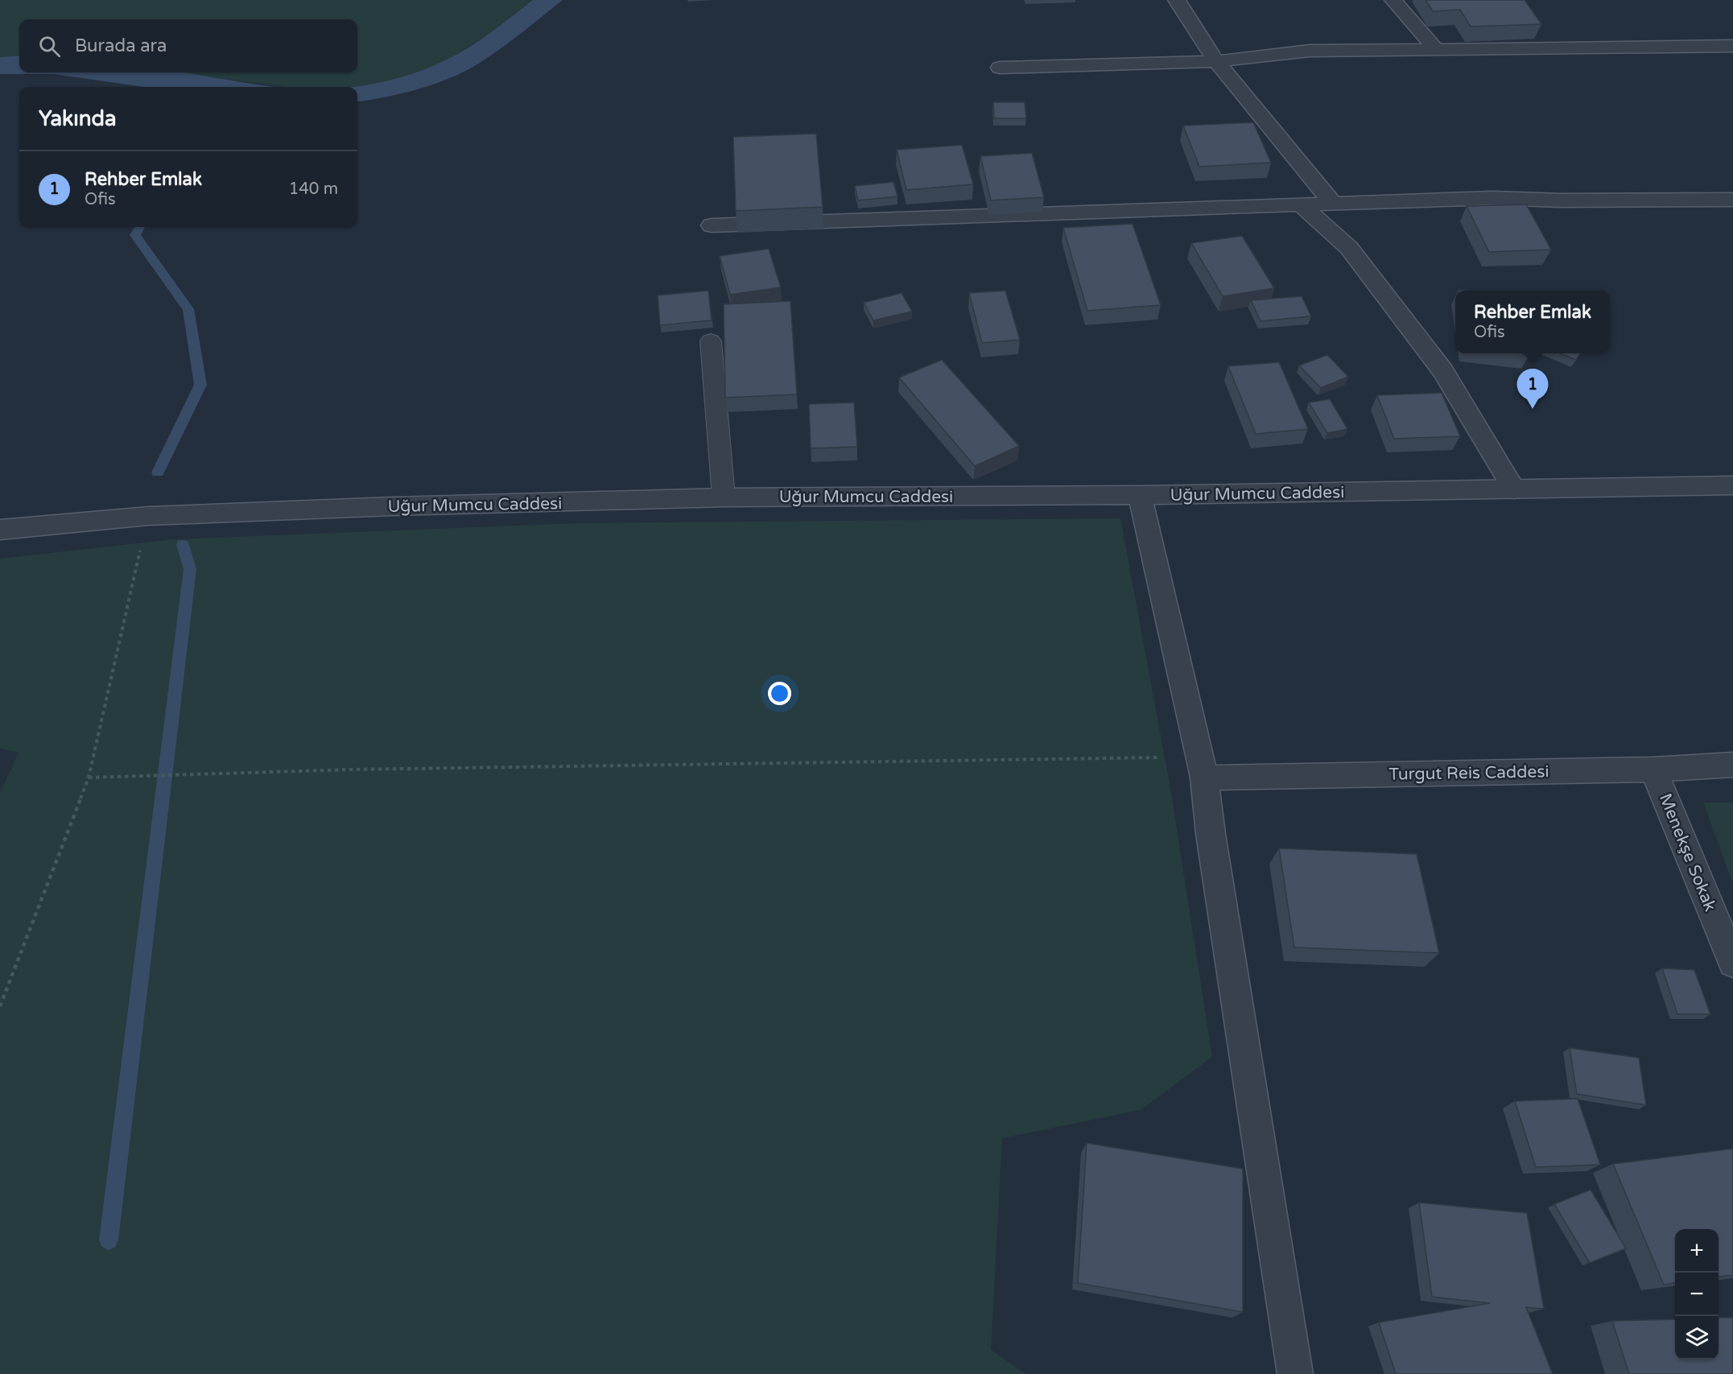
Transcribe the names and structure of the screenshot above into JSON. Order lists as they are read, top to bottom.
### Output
{
  "streets": {
    "street": ["Uğur Mumcu Caddesi", "Turgut Reis Caddesi", "Menekşe Sokak"]
  },
  "crossings": [
    ["Turgut Reis Caddesi", "Menekşe Sokak"]
  ],
  "page": {
    "search": "Burada ara",
    "heading": "Yakında",
    "list": [
      {
        "mark": "1",
        "name": "Rehber Emlak",
        "note": "Ofis",
        "value": "140 m"
      }
    ],
    "popup": ["Rehber Emlak", "Ofis"],
    "pins": "1",
    "map_buttons": ["+", "−"]
  }
}
